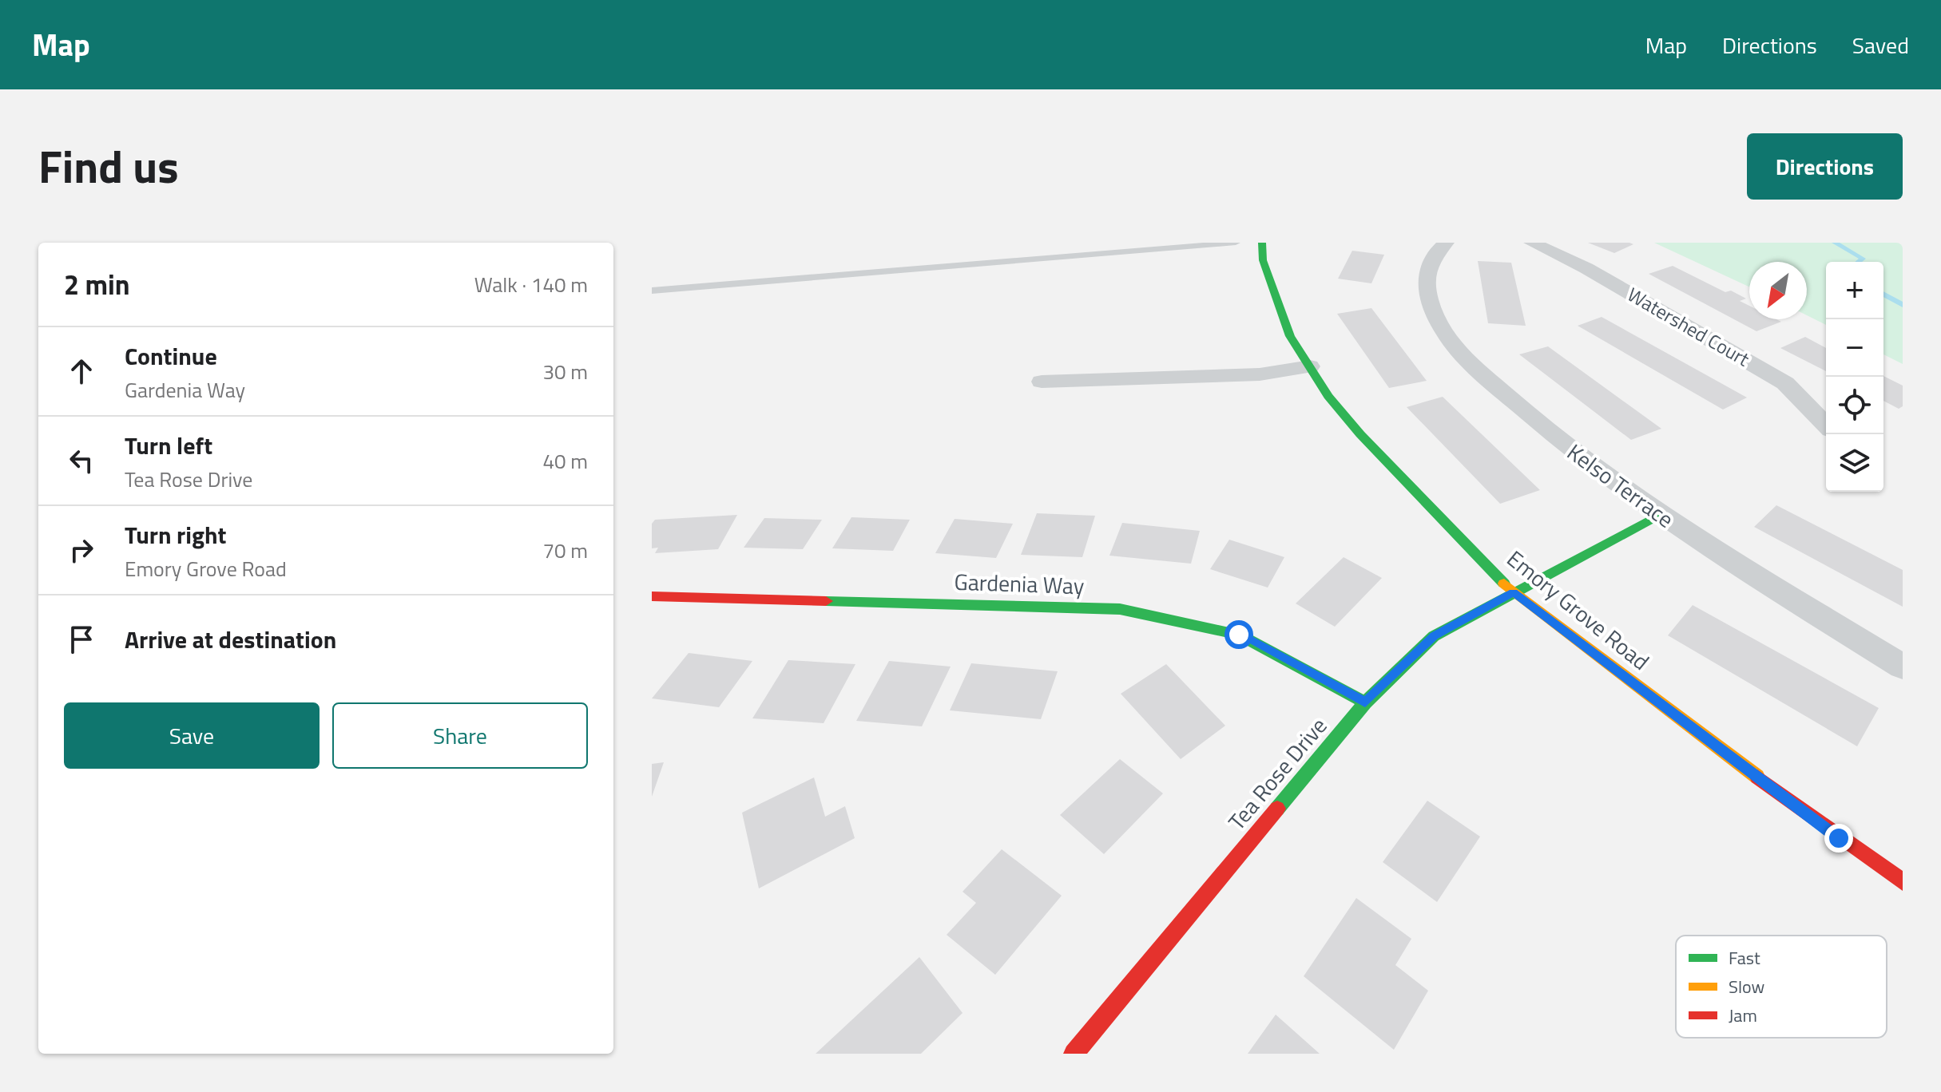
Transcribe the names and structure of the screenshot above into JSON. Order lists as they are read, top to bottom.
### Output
{
  "streets": {
    "street": [
      "Watershed Court",
      "Kelso Terrace",
      "Gardenia Way",
      "Emory Grove Road",
      "Tea Rose Drive"
    ]
  },
  "crossings": [
    ["Kelso Terrace", "Tea Rose Drive"],
    ["Gardenia Way", "Tea Rose Drive"],
    ["Emory Grove Road", "Tea Rose Drive"]
  ],
  "legend": ["Fast", "Slow", "Jam"],
  "north": "bottom left",
  "page": {
    "header": "Map",
    "nav": ["Map", "Directions", "Saved"],
    "title": "Find us",
    "buttons": [
      "Directions",
      ["Save", "Share"]
    ],
    "heading": ["2 min", "Walk · 140 m"],
    "map_buttons": ["+", "−"],
    "list": [
      ["Continue", "Gardenia Way", "30 m"],
      ["Turn left", "Tea Rose Drive", "40 m"],
      ["Turn right", "Emory Grove Road", "70 m"],
      "Arrive at destination"
    ]
  }
}
